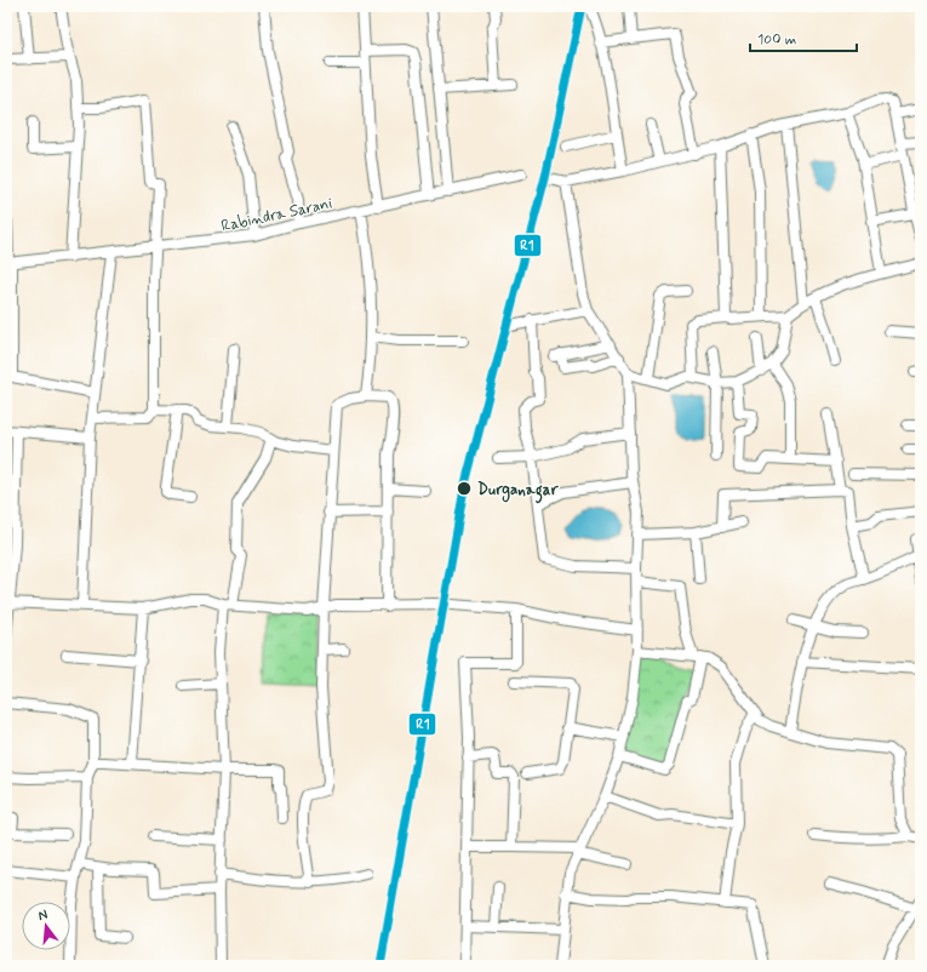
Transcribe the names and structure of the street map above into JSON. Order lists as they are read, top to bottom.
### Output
{
  "streets": {
    "street": ["Rabindra Sarani"]
  },
  "places": ["Durganagar"],
  "lines": ["transit line R1"],
  "scale_bar": "100 m",
  "north": "top"
}
